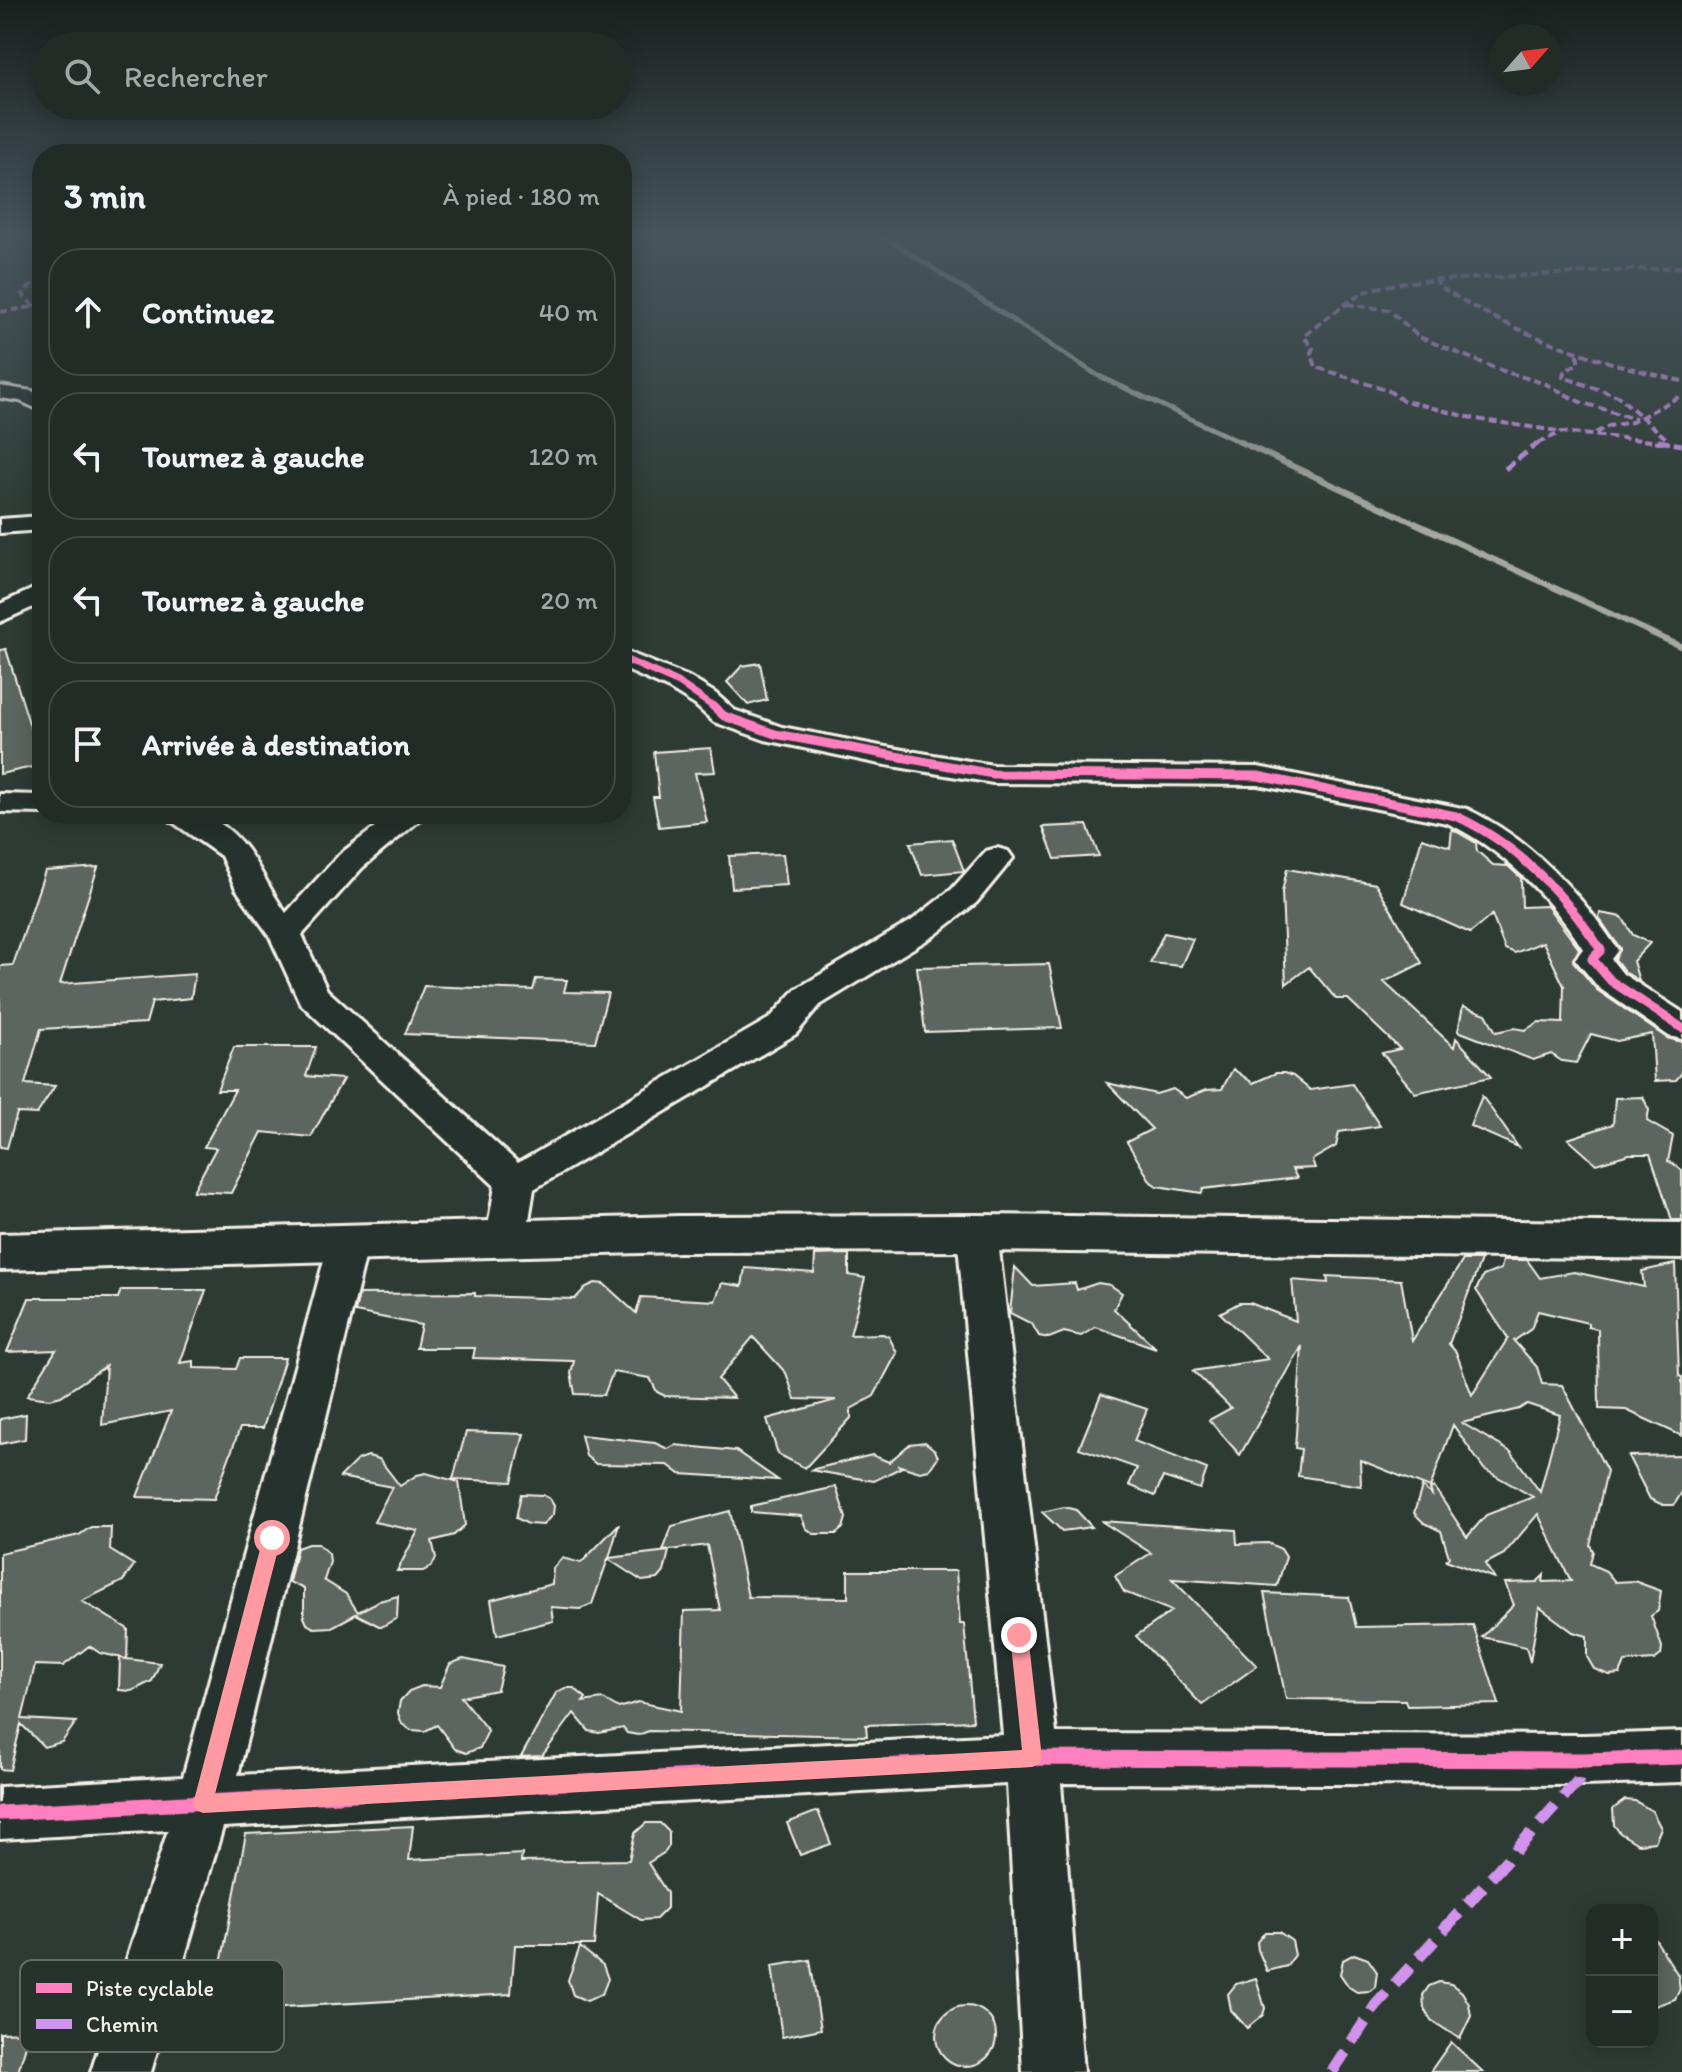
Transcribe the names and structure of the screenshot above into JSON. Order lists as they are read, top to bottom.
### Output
{
  "legend": ["Piste cyclable", "Chemin"],
  "north": "top right",
  "page": {
    "search": "Rechercher",
    "heading": ["3 min", "À pied · 180 m"],
    "list": [
      ["Continuez", "40 m"],
      ["Tournez à gauche", "120 m"],
      ["Tournez à gauche", "20 m"],
      "Arrivée à destination"
    ],
    "map_buttons": ["+", "−"]
  }
}
